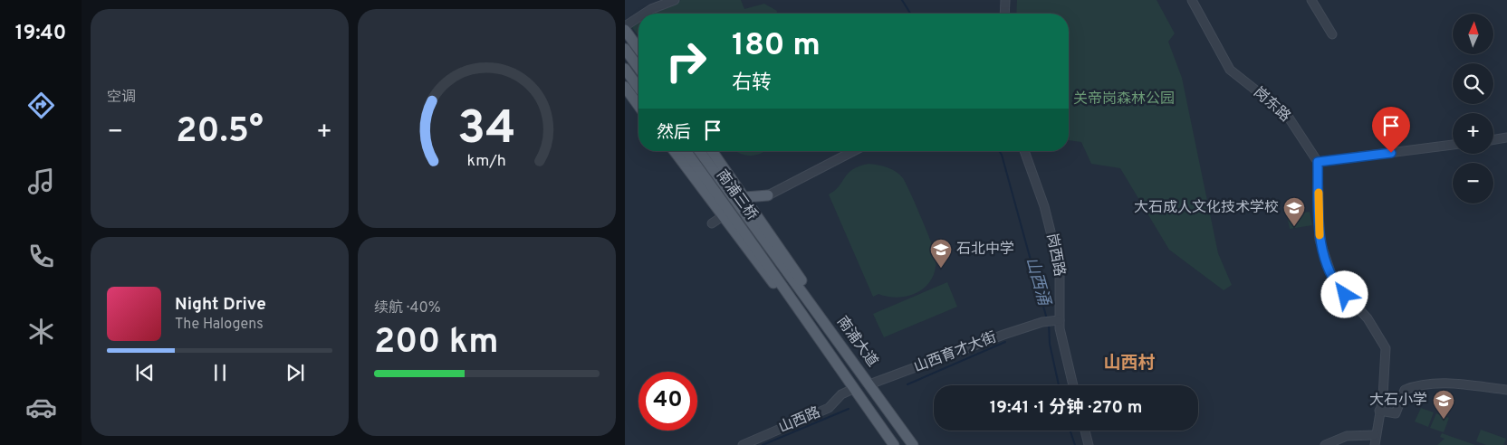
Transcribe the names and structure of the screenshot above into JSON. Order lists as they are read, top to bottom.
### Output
{
  "streets": {
    "main road": ["南浦三桥", "南浦大道"],
    "street": [
      "岗东路",
      "岗西路",
      "山西育才大街",
      "山西路"
    ]
  },
  "crossings": [
    ["南浦三桥", "南浦大道"],
    ["岗西路", "山西育才大街"],
    ["南浦大道", "山西育才大街"],
    ["南浦大道", "山西路"]
  ],
  "districts": ["山西村"],
  "water": ["山西涌"],
  "parks": ["关帝岗森林公园"],
  "places": {
    "school or university": ["大石成人文化技术学校", "石北中学", "大石小学"]
  },
  "north": "top",
  "page": {
    "tabs": "19:40",
    "tile": [
      "空调",
      ["续航 · 40%", "200 km"]
    ],
    "map_buttons": ["+", "−"],
    "turn": ["180 m", "右转"],
    "then": "然后",
    "heat": ["−", "20.5°", "+"],
    "song": ["Night Drive", "The Halogens"],
    "limit": "40",
    "trip": "19:41 · 1 分钟 · 270 m",
    "gauge": ["34", "km/h"]
  }
}
